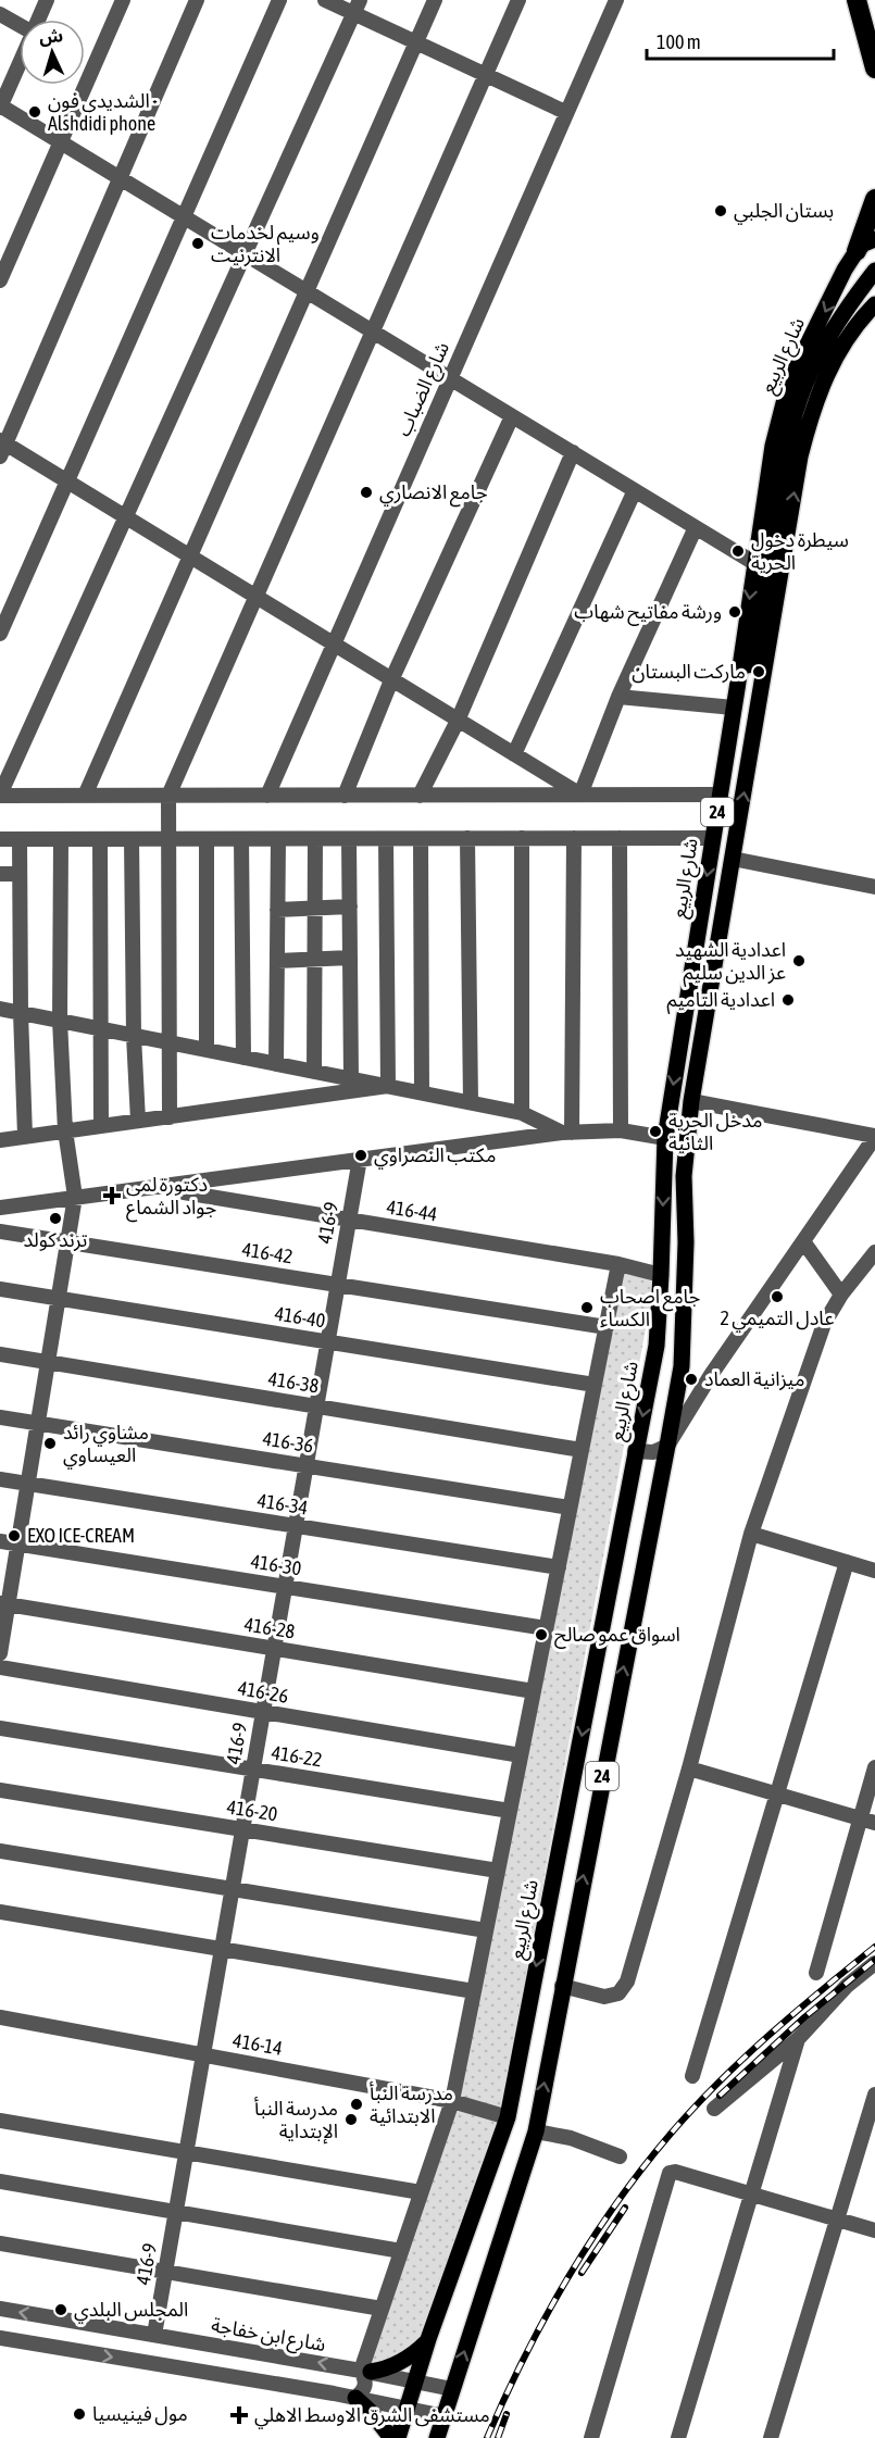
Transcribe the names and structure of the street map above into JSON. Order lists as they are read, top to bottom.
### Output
{
  "streets": {
    "main road": ["شارع الربيع", "24"],
    "street": [
      "شارع الضباب",
      "416-44",
      "416-9",
      "416-42",
      "416-40",
      "416-38",
      "416-36",
      "416-34",
      "416-30",
      "416-28",
      "416-26",
      "416-22",
      "416-20",
      "416-14",
      "شارع ابن خفاجة"
    ]
  },
  "crossings": [
    ["شارع الربيع", "416-44"],
    ["شارع الربيع", "416-14"],
    ["شارع الربيع", "شارع ابن خفاجة"],
    ["24", "شارع ابن خفاجة"],
    ["416-44", "416-9"],
    ["416-9", "416-42"],
    ["416-9", "416-40"],
    ["416-9", "416-38"],
    ["416-9", "416-36"],
    ["416-9", "416-34"],
    ["416-9", "416-30"],
    ["416-9", "416-28"],
    ["416-9", "416-26"],
    ["416-9", "416-22"],
    ["416-9", "416-20"],
    ["416-9", "416-14"],
    ["416-9", "شارع ابن خفاجة"]
  ],
  "places": {
    "other": [
      "الشديدي فون - Alshdidi phone",
      "بستان الجلبي",
      "وسيم لخدمات الانترنيت",
      "جامع الانصاري",
      "سيطرة دخول الحرية",
      "ورشة مفاتيح شهاب",
      "ماركت البستان",
      "اعدادية الشهيد عز الدين سليم",
      "اعدادية التاميم",
      "مدخل الحرية الثانية",
      "مكتب النصراوي",
      "ترند كولد",
      "عادل التميمي 2",
      "جامع اصحاب الکساء",
      "ميزانية العماد",
      "مشاوي رائد العيساوي",
      "EXO ICE-CREAM",
      "اسواق عمو صالح",
      "مدرسة النبأ الابتدائية",
      "مدرسة النبأ الإبتداية",
      "المجلس البلدي",
      "مول فينيسيا"
    ],
    "health": ["دكتورة لمى جواد الشماع", "مستشفى الشرق الاوسط الاهلي"]
  },
  "scale_bar": "100 m",
  "north": "top"
}
